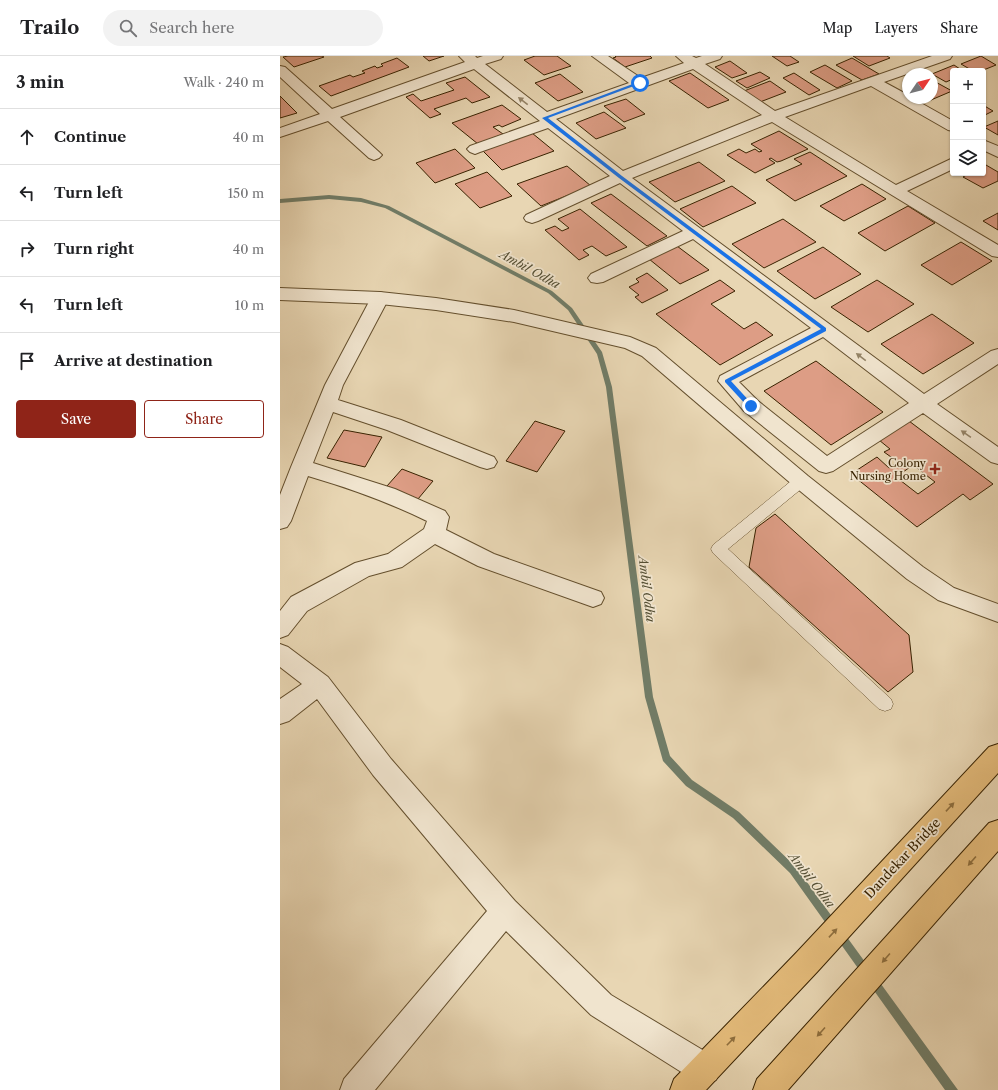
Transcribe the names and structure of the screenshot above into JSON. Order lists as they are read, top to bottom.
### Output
{
  "streets": {
    "main road": ["Dandekar Bridge"]
  },
  "water": ["Ambil Odha"],
  "places": {
    "health": ["Colony Nursing Home"]
  },
  "north": "top right",
  "page": {
    "header": "Trailo",
    "search": "Search here",
    "nav": ["Map", "Layers", "Share"],
    "heading": ["3 min", "Walk · 240 m"],
    "map_buttons": ["+", "−"],
    "list": [
      ["Continue", "40 m"],
      ["Turn left", "150 m"],
      ["Turn right", "40 m"],
      ["Turn left", "10 m"],
      "Arrive at destination"
    ],
    "buttons": ["Save", "Share"]
  }
}
